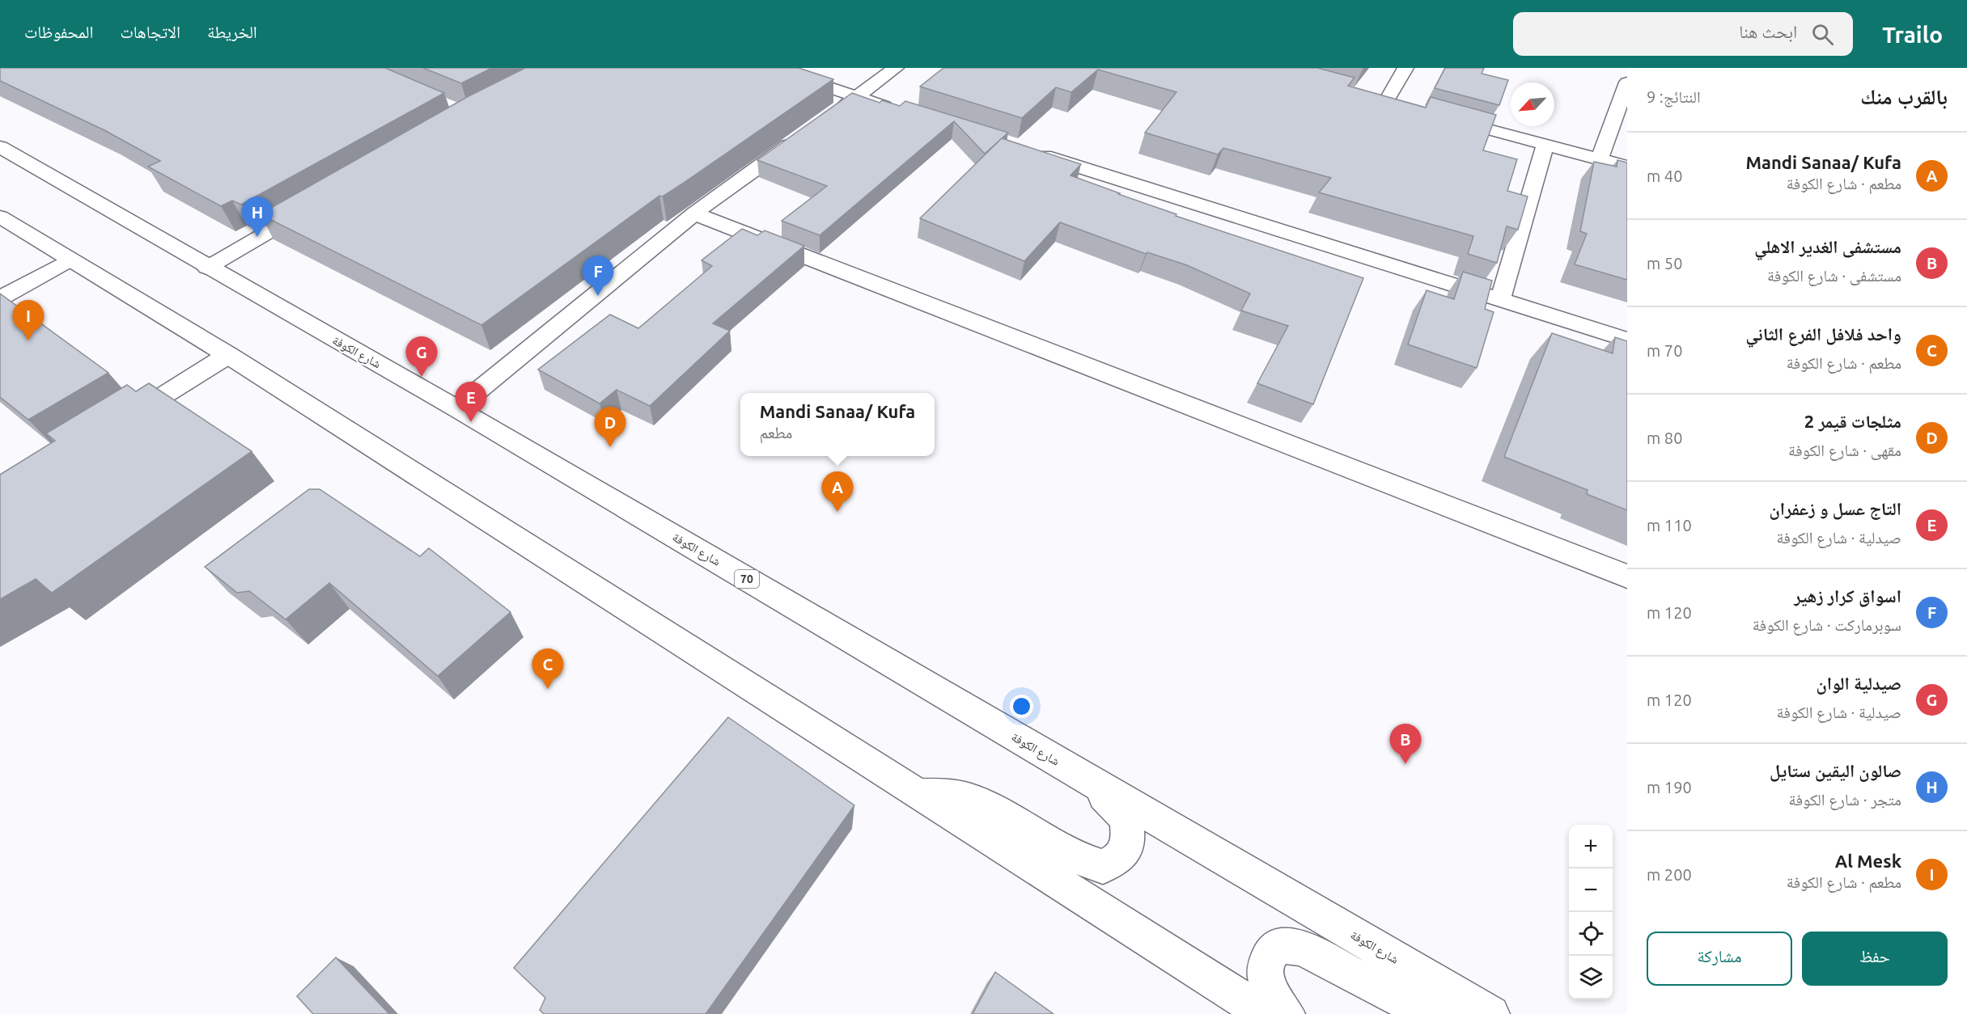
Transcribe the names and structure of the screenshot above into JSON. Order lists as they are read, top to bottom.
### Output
{
  "streets": {
    "main road": ["شارع الكوفة", "70"]
  },
  "north": "bottom left",
  "page": {
    "header": "Trailo",
    "search": "ابحث هنا",
    "nav": ["الخريطة", "الاتجاهات", "المحفوظات"],
    "heading": ["بالقرب منك", "النتائج: 9"],
    "list": [
      {
        "mark": "A",
        "name": "Mandi Sanaa/ Kufa",
        "note": "مطعم · شارع الكوفة",
        "value": "40 m"
      },
      {
        "mark": "B",
        "name": "مستشفى الغدير الاهلي",
        "note": "مستشفى · شارع الكوفة",
        "value": "50 m"
      },
      {
        "mark": "C",
        "name": "واحد فلافل الفرع الثاني",
        "note": "مطعم · شارع الكوفة",
        "value": "70 m"
      },
      {
        "mark": "D",
        "name": "مثلجات قيمر 2",
        "note": "مقهى · شارع الكوفة",
        "value": "80 m"
      },
      {
        "mark": "E",
        "name": "التاج عسل و زعفران",
        "note": "صيدلية · شارع الكوفة",
        "value": "110 m"
      },
      {
        "mark": "F",
        "name": "اسواق كرار زهير",
        "note": "سوبرماركت · شارع الكوفة",
        "value": "120 m"
      },
      {
        "mark": "G",
        "name": "صيدلية الوان",
        "note": "صيدلية · شارع الكوفة",
        "value": "120 m"
      },
      {
        "mark": "H",
        "name": "صالون اليقين ستايل",
        "note": "متجر · شارع الكوفة",
        "value": "190 m"
      },
      {
        "mark": "I",
        "name": "Al Mesk",
        "note": "مطعم · شارع الكوفة",
        "value": "200 m"
      }
    ],
    "pins": [
      "H",
      "F",
      "I",
      "G",
      "E",
      "D",
      "A",
      "C",
      "B"
    ],
    "popup": ["Mandi Sanaa/ Kufa", "مطعم"],
    "map_buttons": ["+", "−"],
    "buttons": ["حفظ", "مشاركة"]
  }
}
